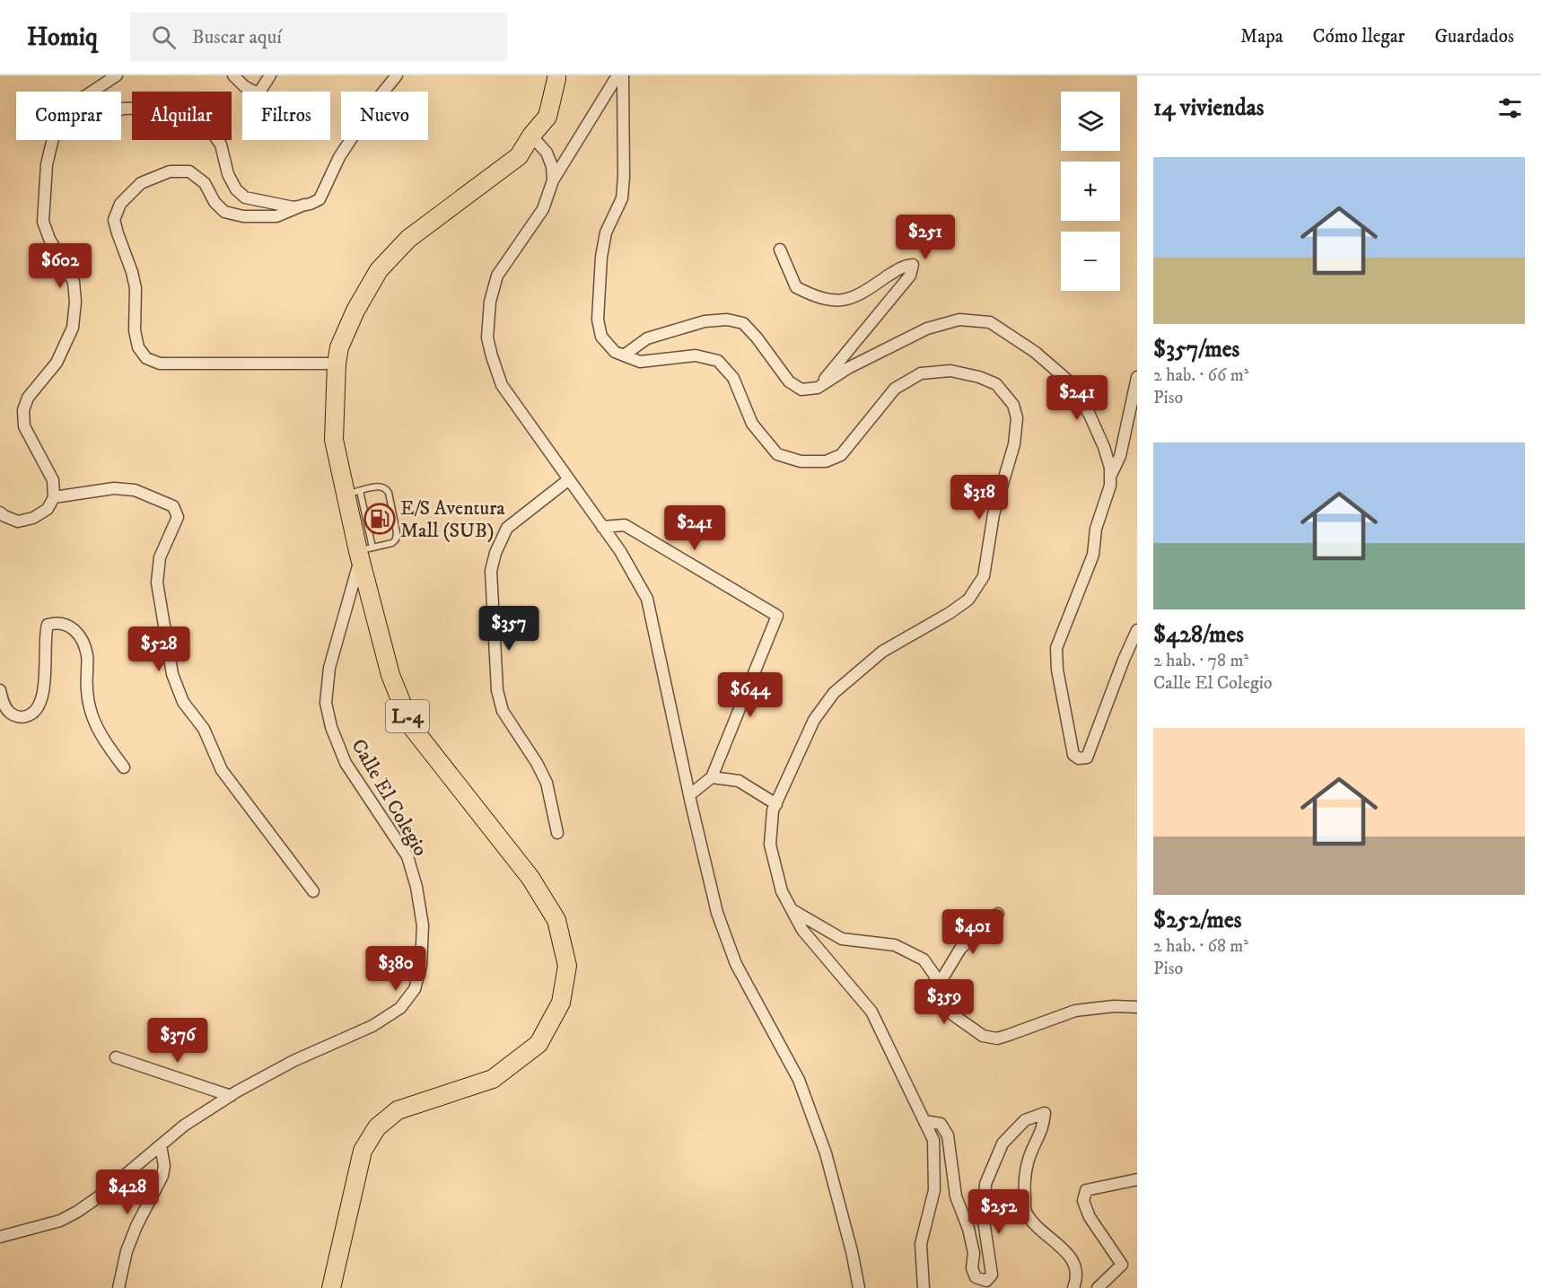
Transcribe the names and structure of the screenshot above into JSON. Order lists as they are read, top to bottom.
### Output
{
  "streets": {
    "main road": ["L-4"],
    "street": ["Calle El Colegio"]
  },
  "crossings": [
    ["L-4", "Calle El Colegio"]
  ],
  "places": {
    "fuel station": ["E/S Aventura Mall (SUB)"]
  },
  "page": {
    "header": "Homiq",
    "search": "Buscar aquí",
    "nav": ["Mapa", "Cómo llegar", "Guardados"],
    "heading": "14 viviendas",
    "map_buttons": ["+", "−"],
    "chip": [
      "Comprar",
      "Alquilar",
      "Filtros",
      "Nuevo"
    ],
    "list": [
      {
        "name": "$357/mes",
        "note": "2 hab. · 66 m² · Piso"
      },
      {
        "name": "$428/mes",
        "note": "2 hab. · 78 m² · Calle El Colegio"
      },
      {
        "name": "$252/mes",
        "note": "2 hab. · 68 m² · Piso"
      }
    ],
    "price": [
      "$251",
      "$602",
      "$241",
      "$318",
      "$241",
      "$357",
      "$528",
      "$644",
      "$401",
      "$380",
      "$359",
      "$376",
      "$428",
      "$252"
    ]
  }
}
